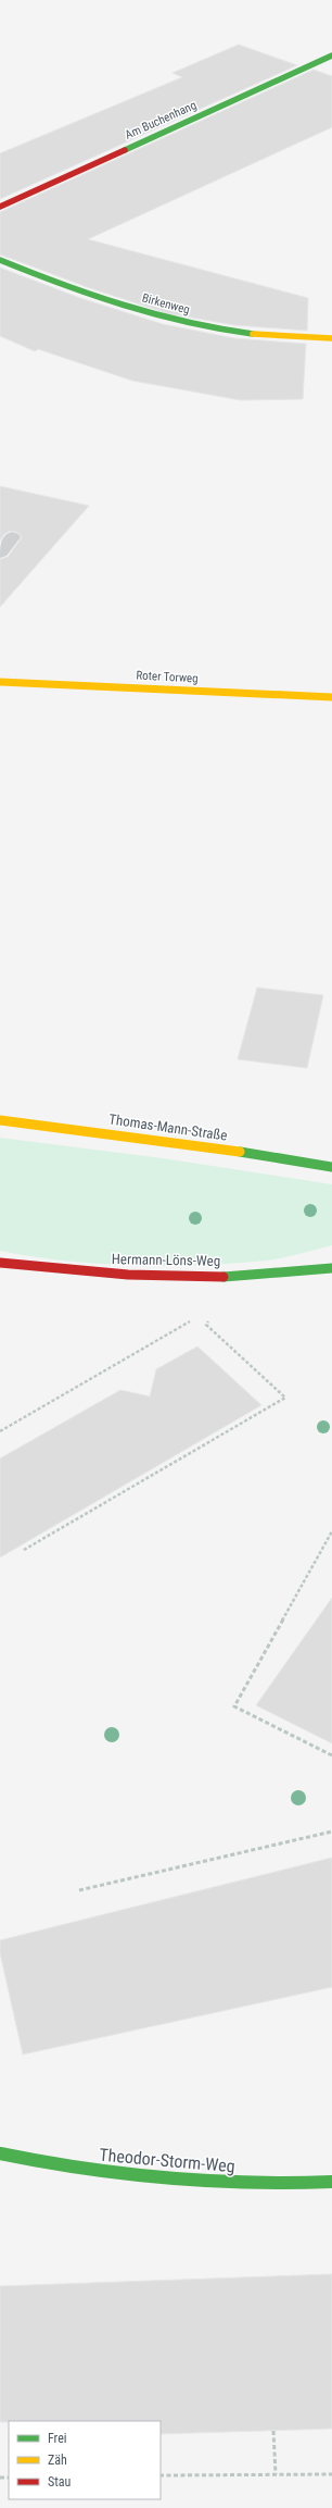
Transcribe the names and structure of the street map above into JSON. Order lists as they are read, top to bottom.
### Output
{
  "streets": {
    "street": [
      "Am Buchenhang",
      "Birkenweg",
      "Roter Torweg",
      "Thomas-Mann-Straße",
      "Hermann-Löns-Weg",
      "Theodor-Storm-Weg"
    ]
  },
  "legend": ["Frei", "Zäh", "Stau"]
}
